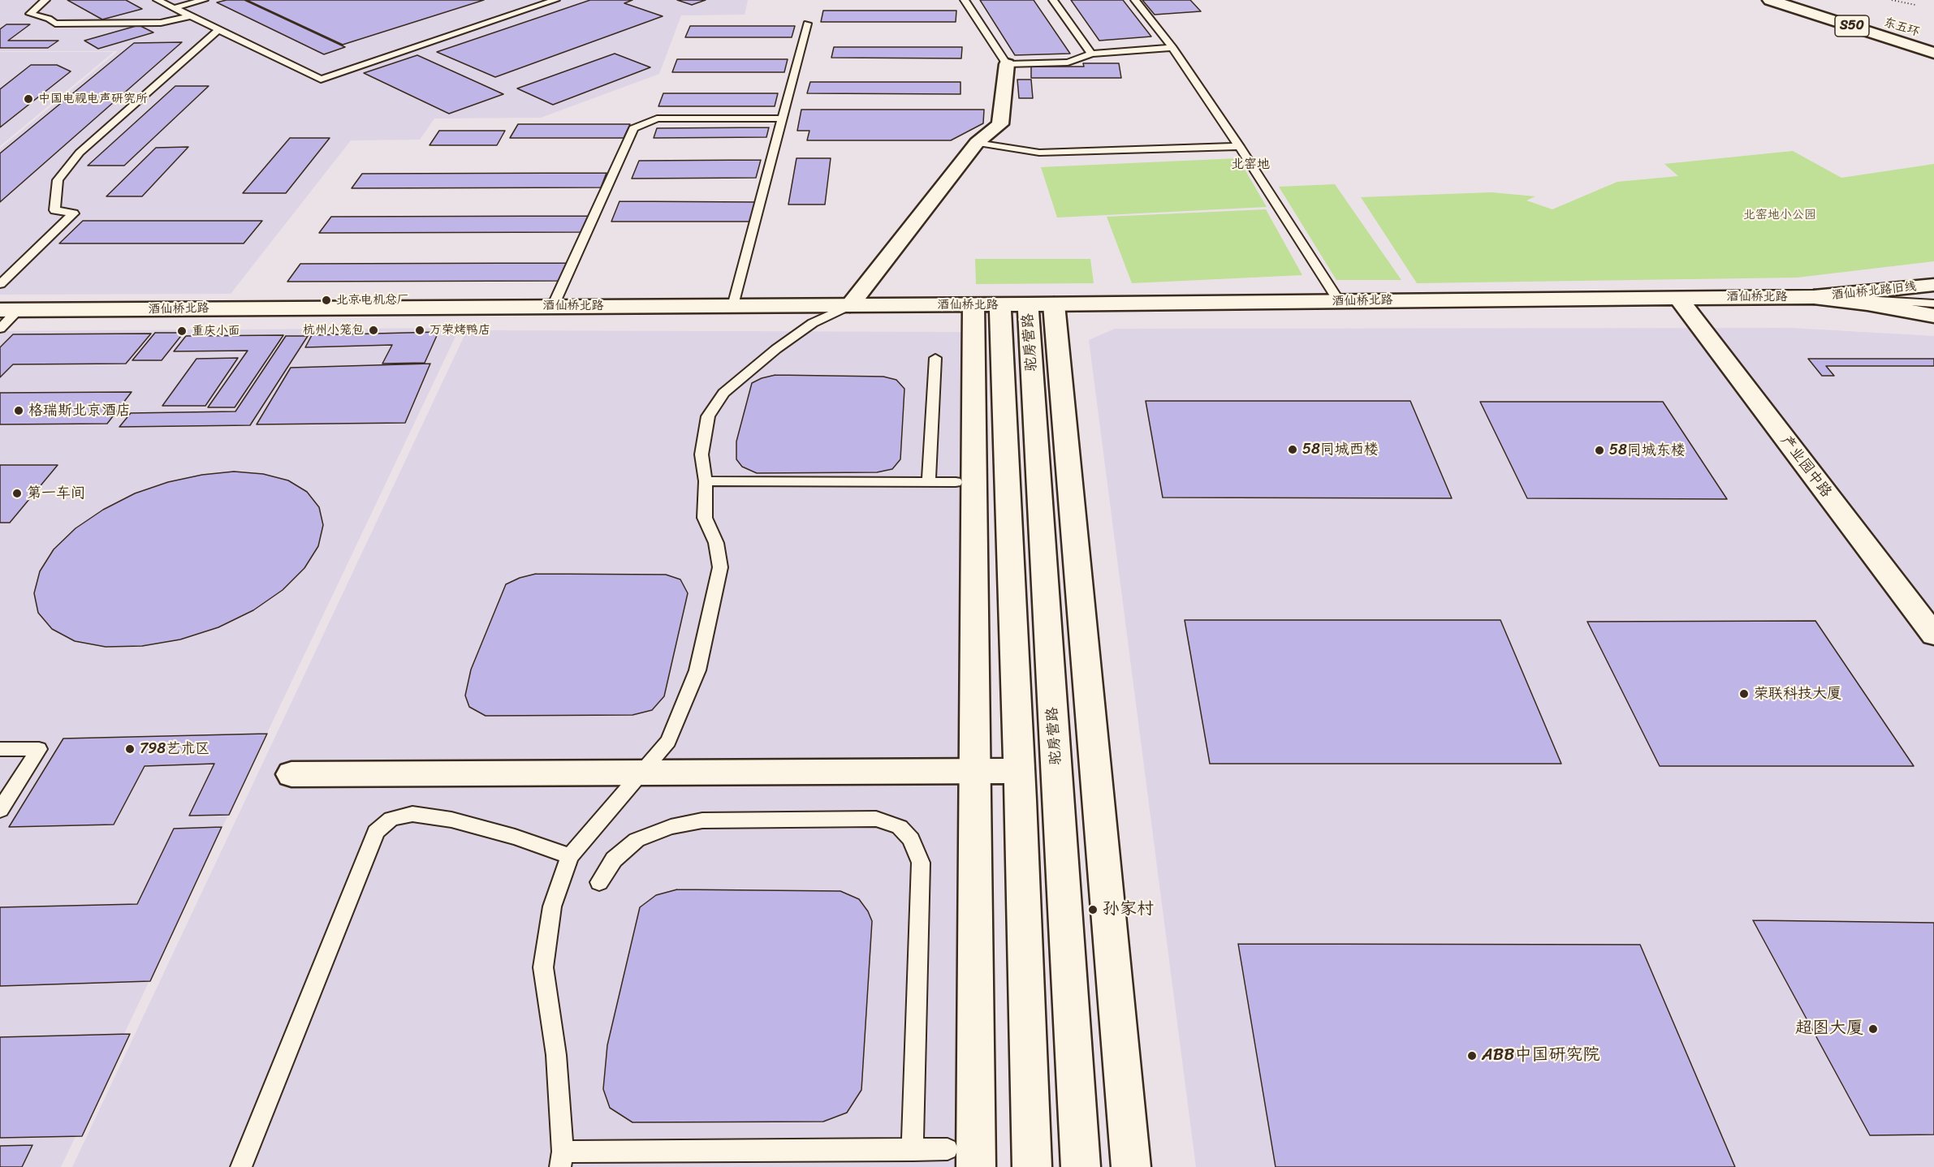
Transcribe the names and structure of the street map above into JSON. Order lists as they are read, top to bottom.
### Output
{
  "streets": {
    "main road": [
      "S50",
      "东五环",
      "酒仙桥北路旧线",
      "酒仙桥北路",
      "驼房营路",
      "产业园中路"
    ]
  },
  "crossings": [
    ["酒仙桥北路旧线", "酒仙桥北路"],
    ["酒仙桥北路", "驼房营路"],
    ["酒仙桥北路", "产业园中路"]
  ],
  "districts": ["北窑地"],
  "parks": ["北窑地小公园"],
  "places": [
    "中国电视电声研究所",
    "北京电机总厂",
    "杭州小笼包",
    "万荣烤鸭店",
    "重庆小面",
    "格瑞斯北京酒店",
    "58同城西楼",
    "58同城东楼",
    "第一车间",
    "荣联科技大厦",
    "798艺术区",
    "孙家村",
    "超图大厦",
    "ABB中国研究院"
  ]
}
